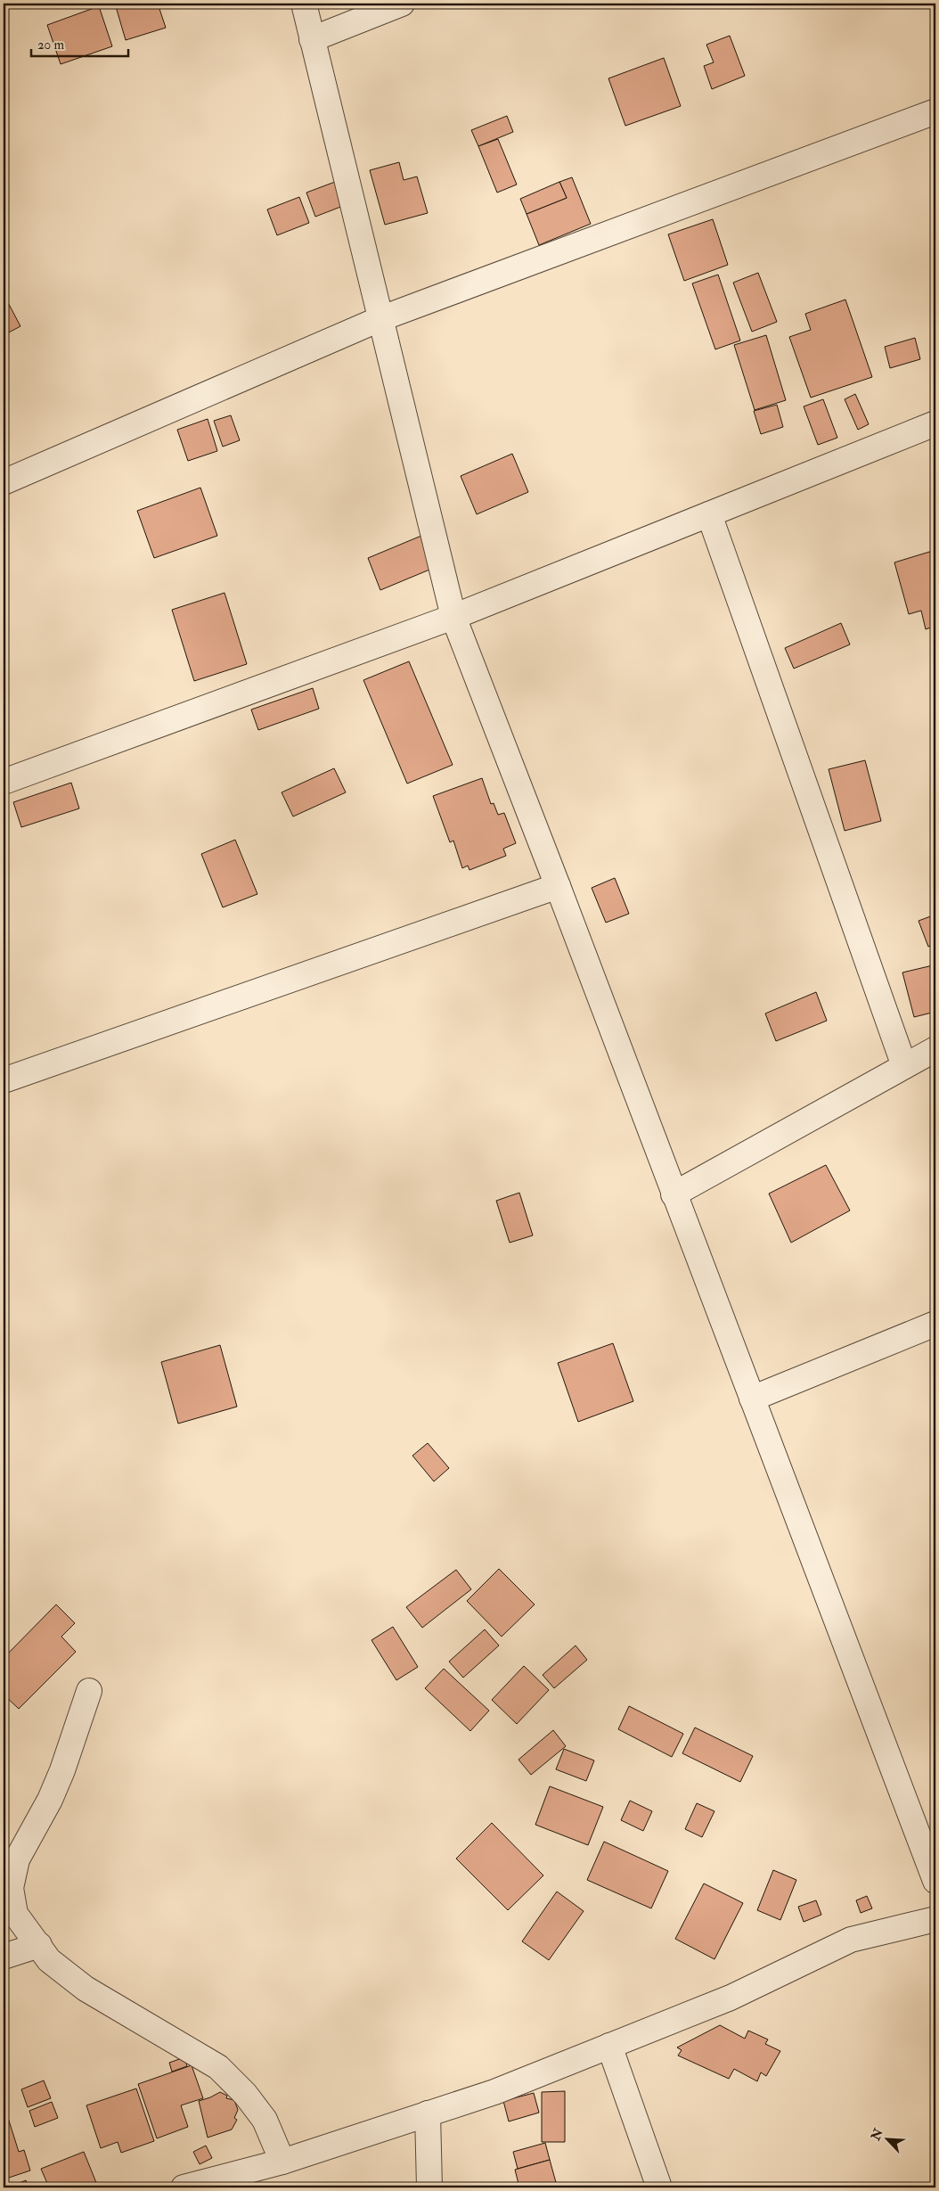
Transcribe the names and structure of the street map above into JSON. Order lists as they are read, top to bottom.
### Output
{
  "scale_bar": "20 m",
  "north": "top left"
}
